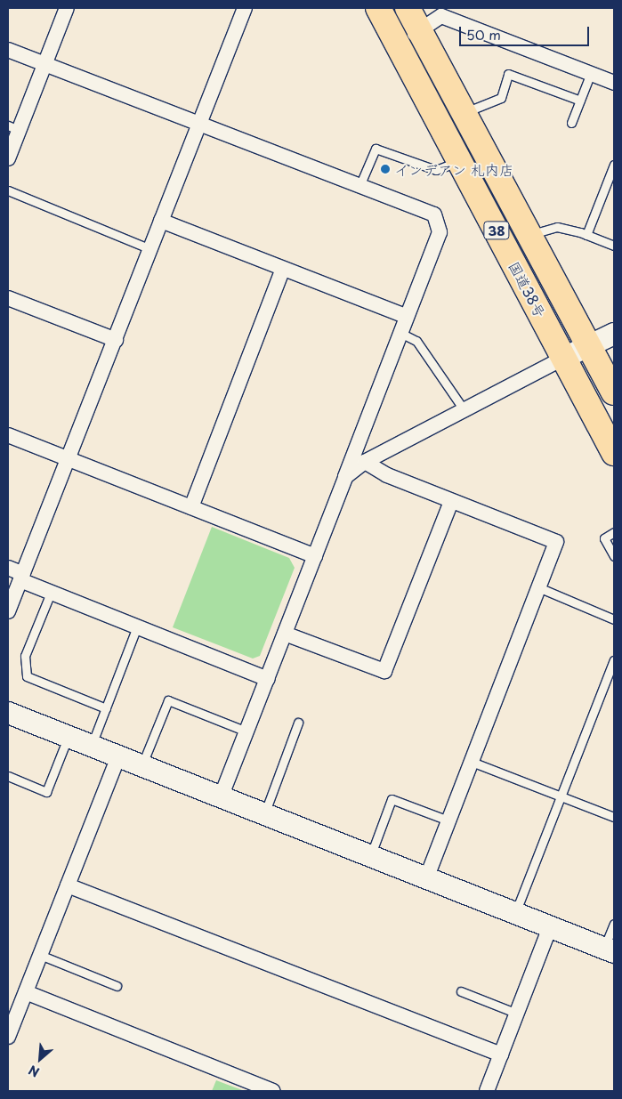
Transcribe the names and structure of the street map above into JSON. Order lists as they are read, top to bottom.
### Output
{
  "streets": {
    "highway": ["38", "国道38号"]
  },
  "places": ["インデアン 札内店"],
  "scale_bar": "50 m",
  "north": "bottom left"
}
